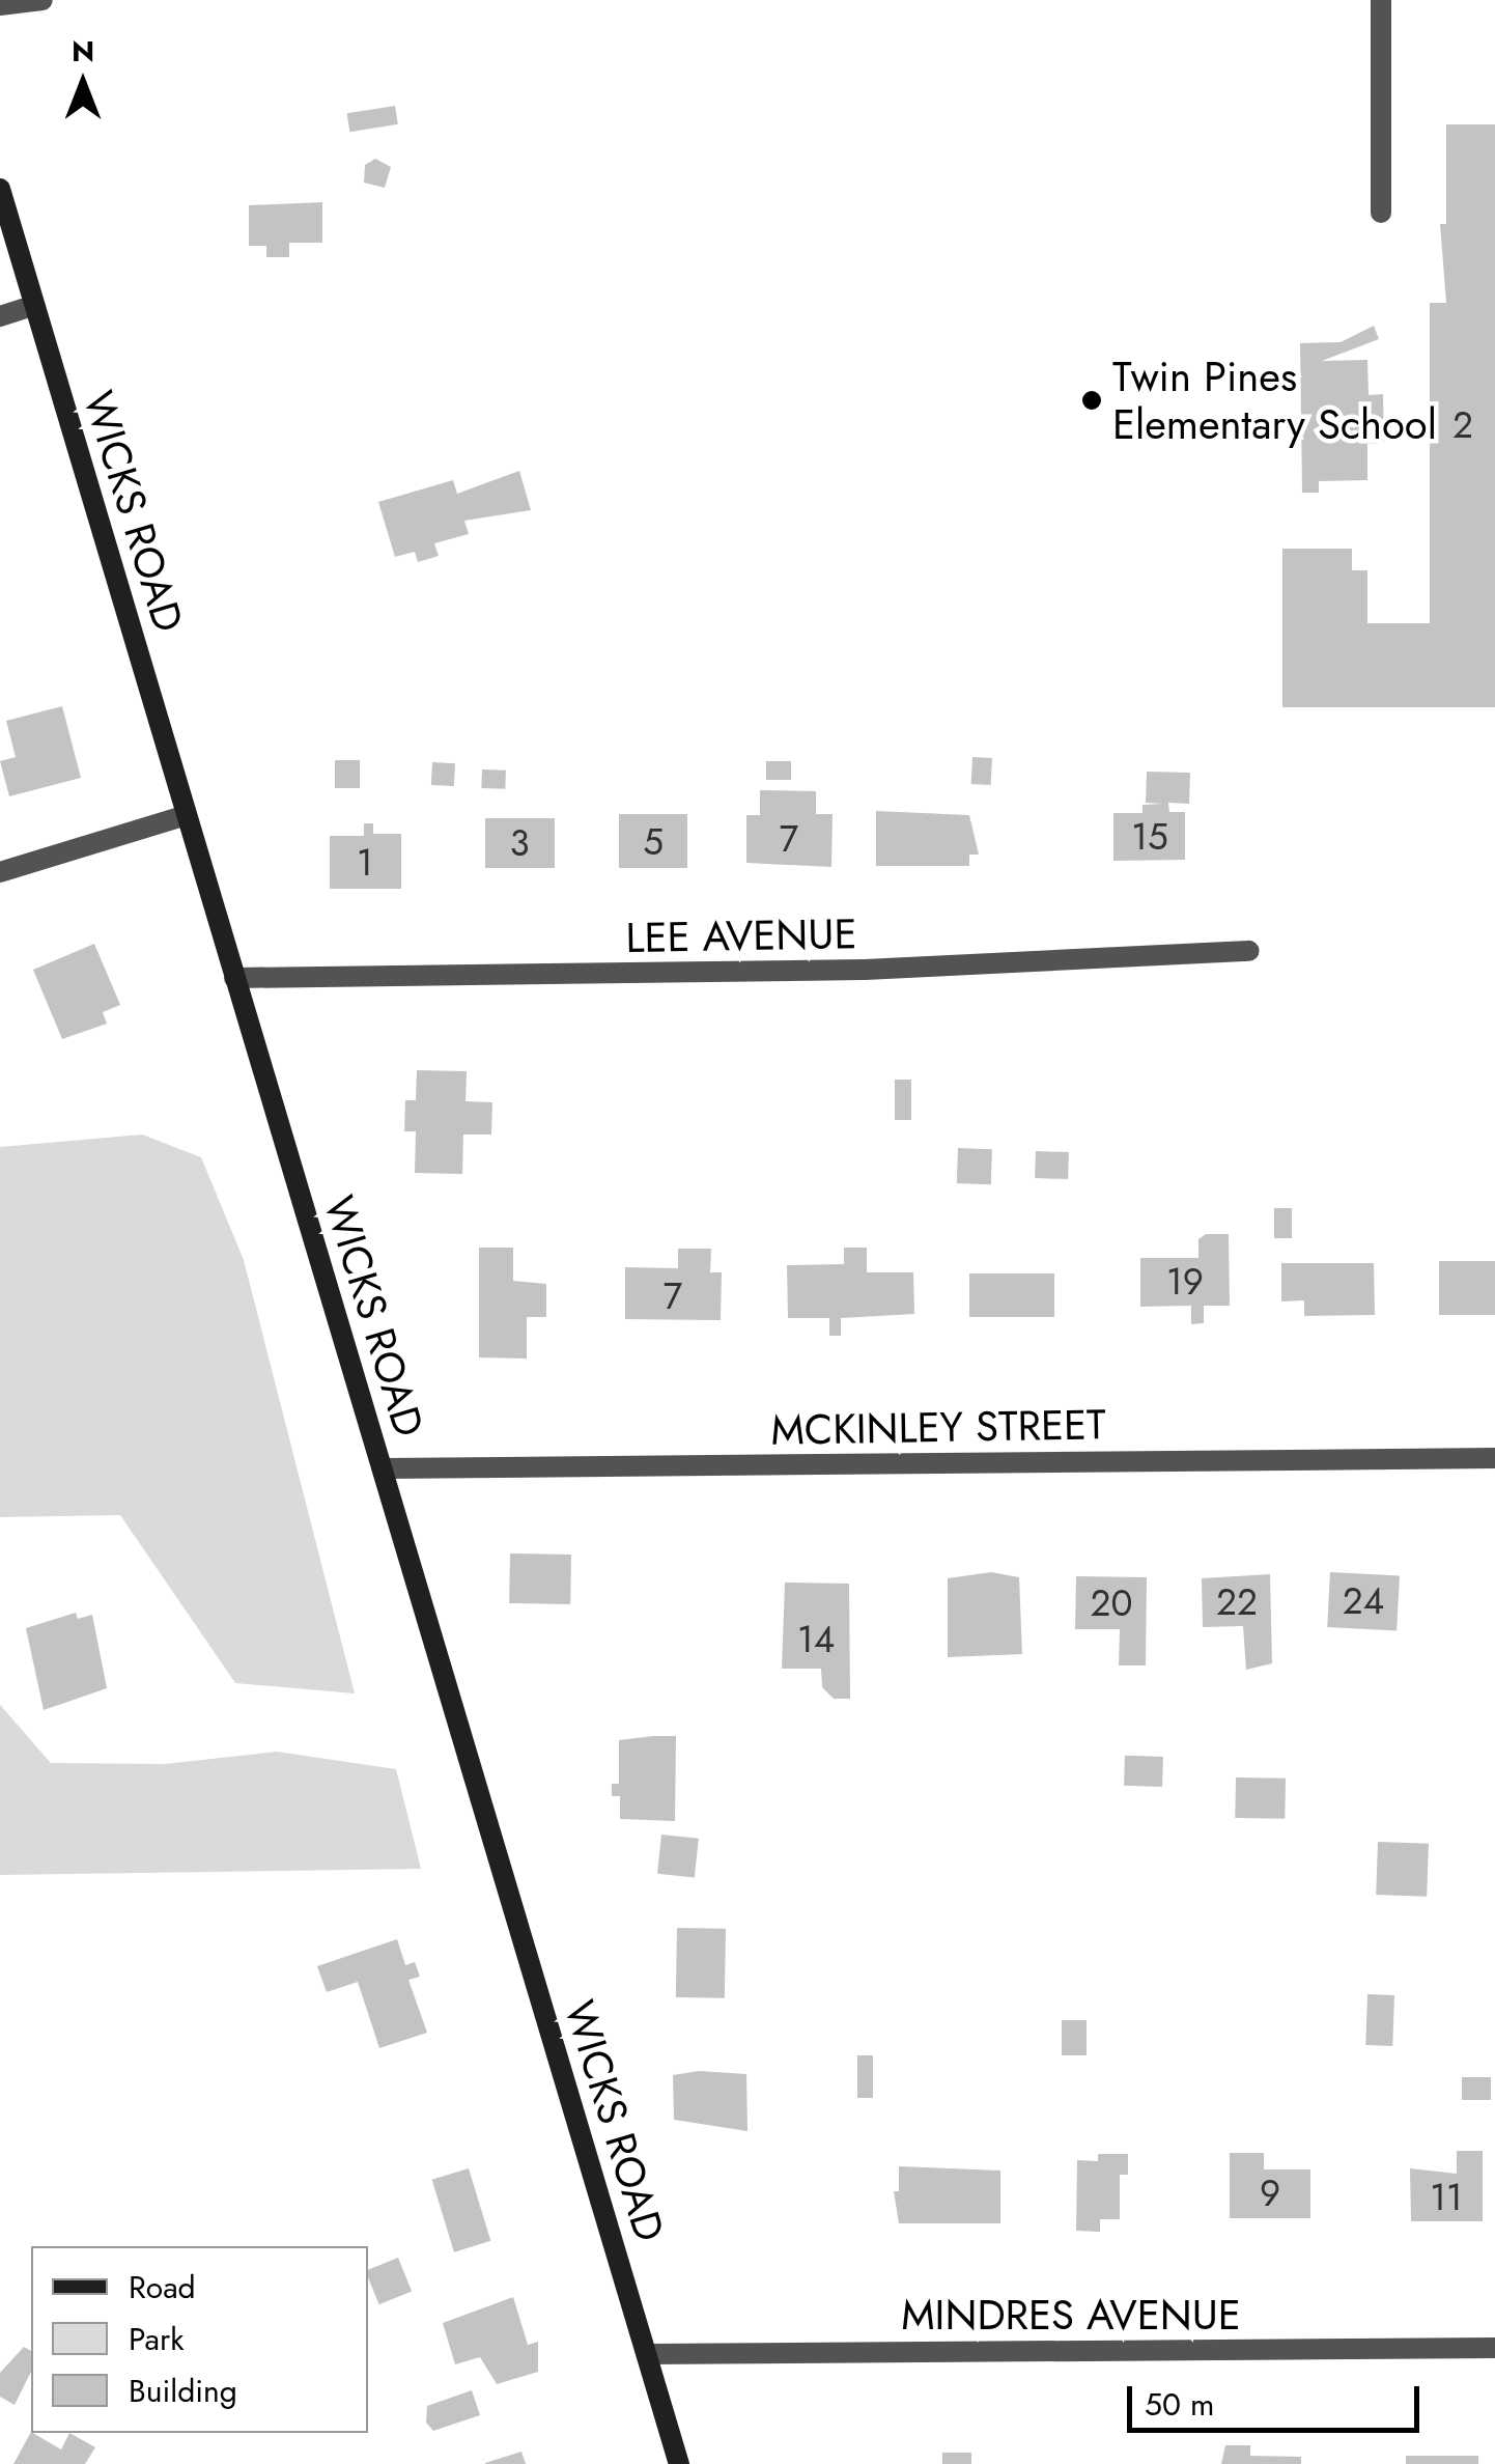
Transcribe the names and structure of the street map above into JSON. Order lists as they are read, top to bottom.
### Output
{
  "streets": {
    "main road": ["WICKS ROAD"],
    "street": ["LEE AVENUE", "MCKINLEY STREET", "MINDRES AVENUE"]
  },
  "crossings": [
    ["WICKS ROAD", "LEE AVENUE"],
    ["WICKS ROAD", "MCKINLEY STREET"],
    ["WICKS ROAD", "MINDRES AVENUE"]
  ],
  "places": ["Twin Pines Elementary School"],
  "house_numbers": [
    "2",
    "15",
    "7",
    "5",
    "3",
    "1",
    "19",
    "7",
    "24",
    "22",
    "20",
    "14",
    "9",
    "11"
  ],
  "legend": ["Road", "Park", "Building"],
  "scale_bar": "50 m",
  "north": "top"
}
